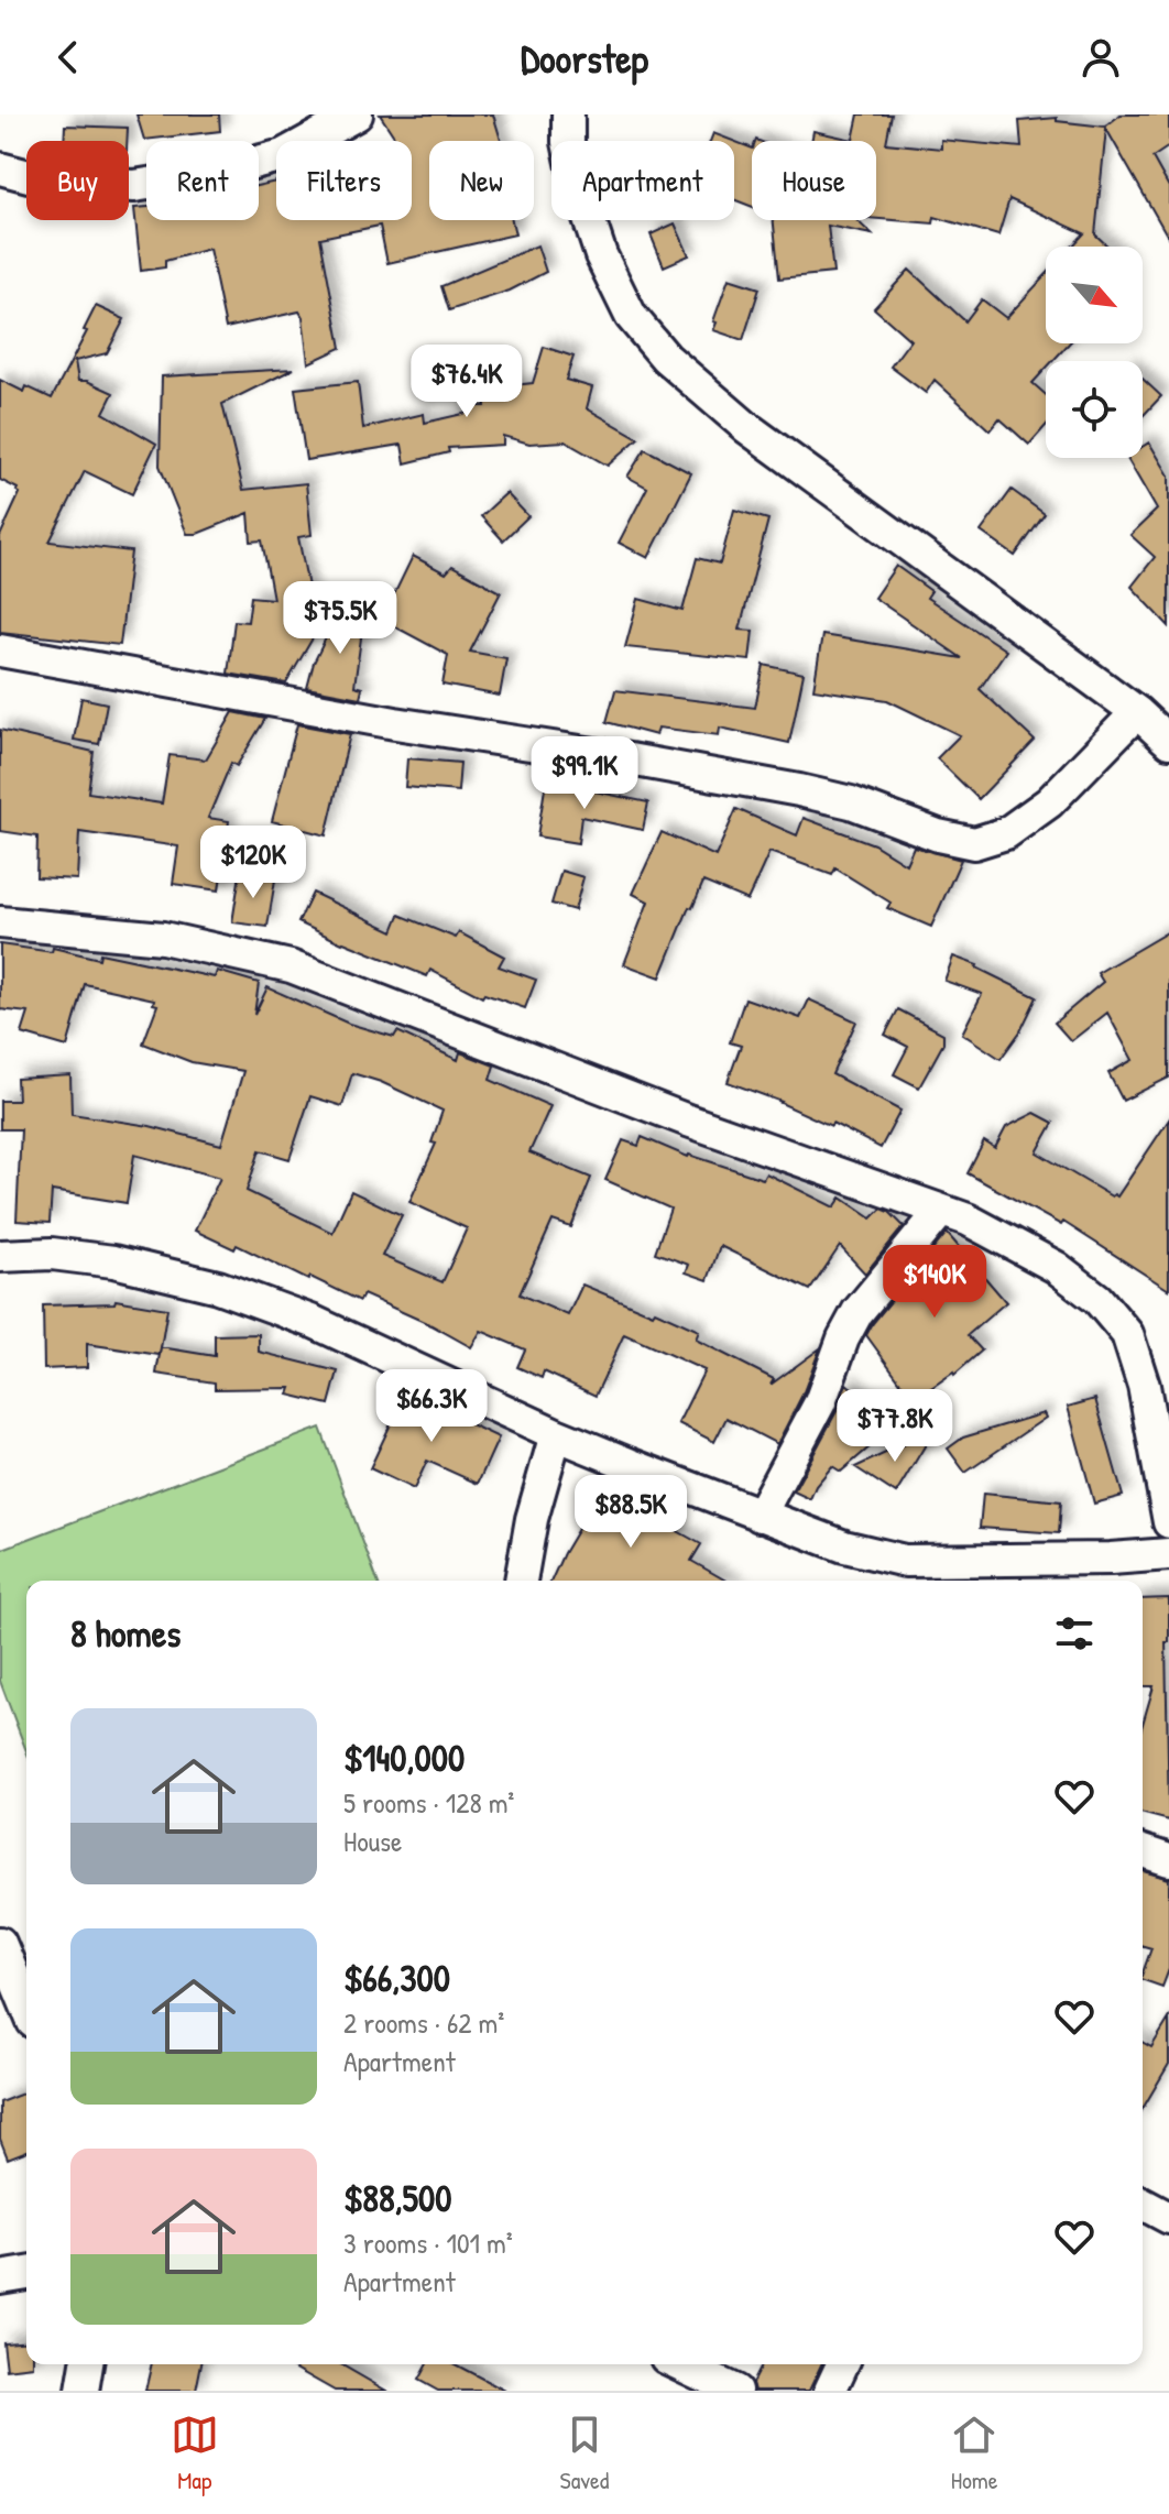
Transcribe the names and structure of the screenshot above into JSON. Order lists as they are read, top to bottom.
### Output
{
  "north": "bottom right",
  "page": {
    "header": "Doorstep",
    "chip": [
      "Buy",
      "Rent",
      "Filters",
      "New",
      "Apartment",
      "House"
    ],
    "price": [
      "$76.4K",
      "$75.5K",
      "$99.1K",
      "$120K",
      "$140K",
      "$66.3K",
      "$77.8K",
      "$88.5K"
    ],
    "heading": "8 homes",
    "list": [
      {
        "name": "$140,000",
        "note": "5 rooms · 128 m² · House"
      },
      {
        "name": "$66,300",
        "note": "2 rooms · 62 m² · Apartment"
      },
      {
        "name": "$88,500",
        "note": "3 rooms · 101 m² · Apartment"
      }
    ],
    "tabs": ["Map", "Saved", "Home"]
  }
}
